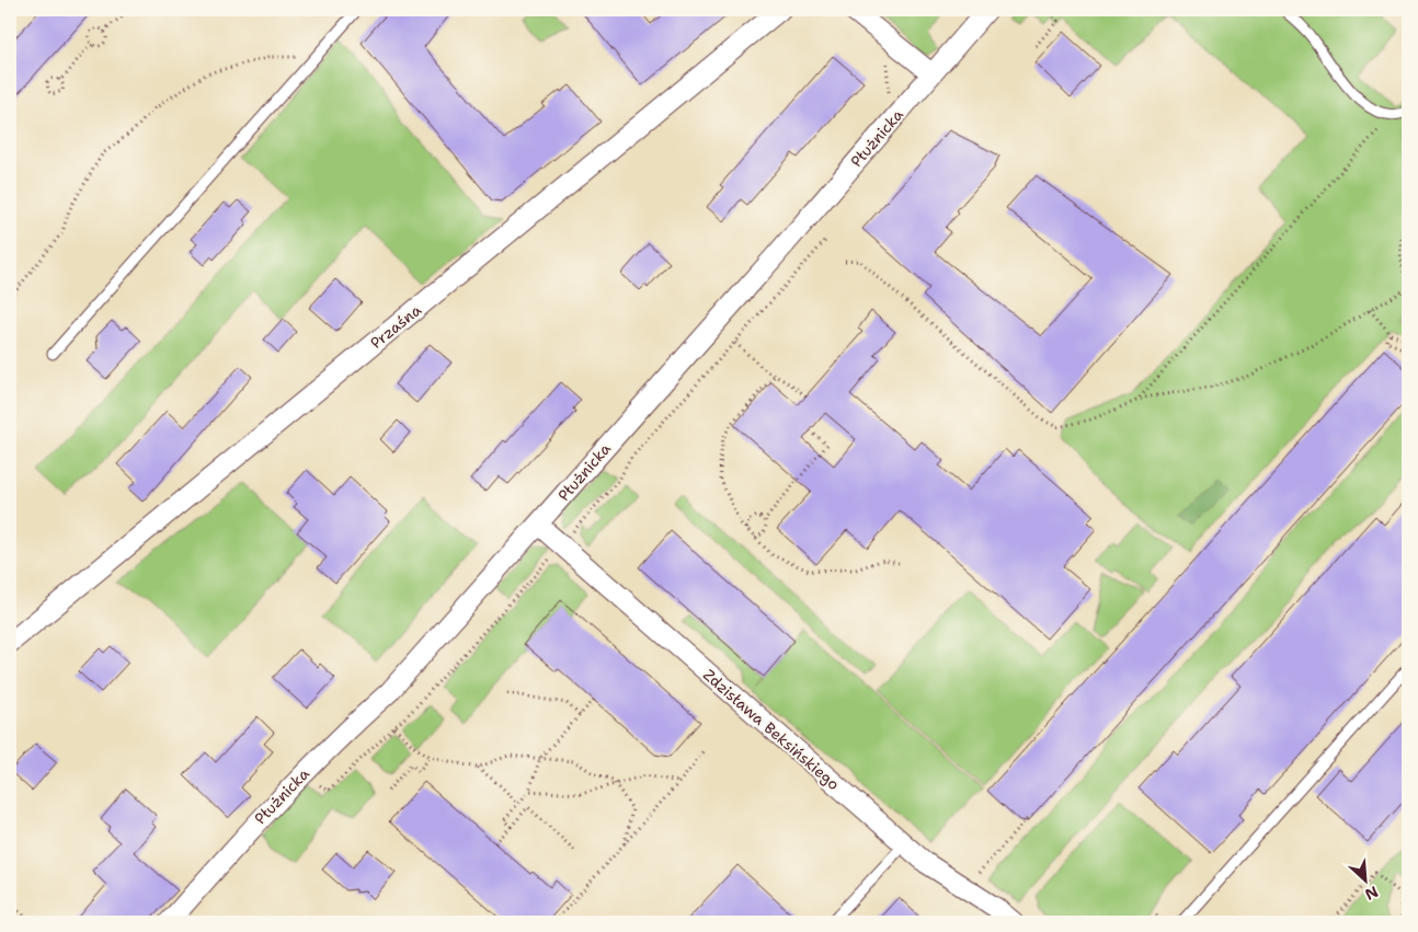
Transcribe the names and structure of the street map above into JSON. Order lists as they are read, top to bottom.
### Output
{
  "streets": {
    "street": ["Płużnicka", "Przaśna", "Zdzisława Beksińskiego"]
  },
  "crossings": [
    ["Płużnicka", "Zdzisława Beksińskiego"]
  ],
  "north": "bottom right"
}
